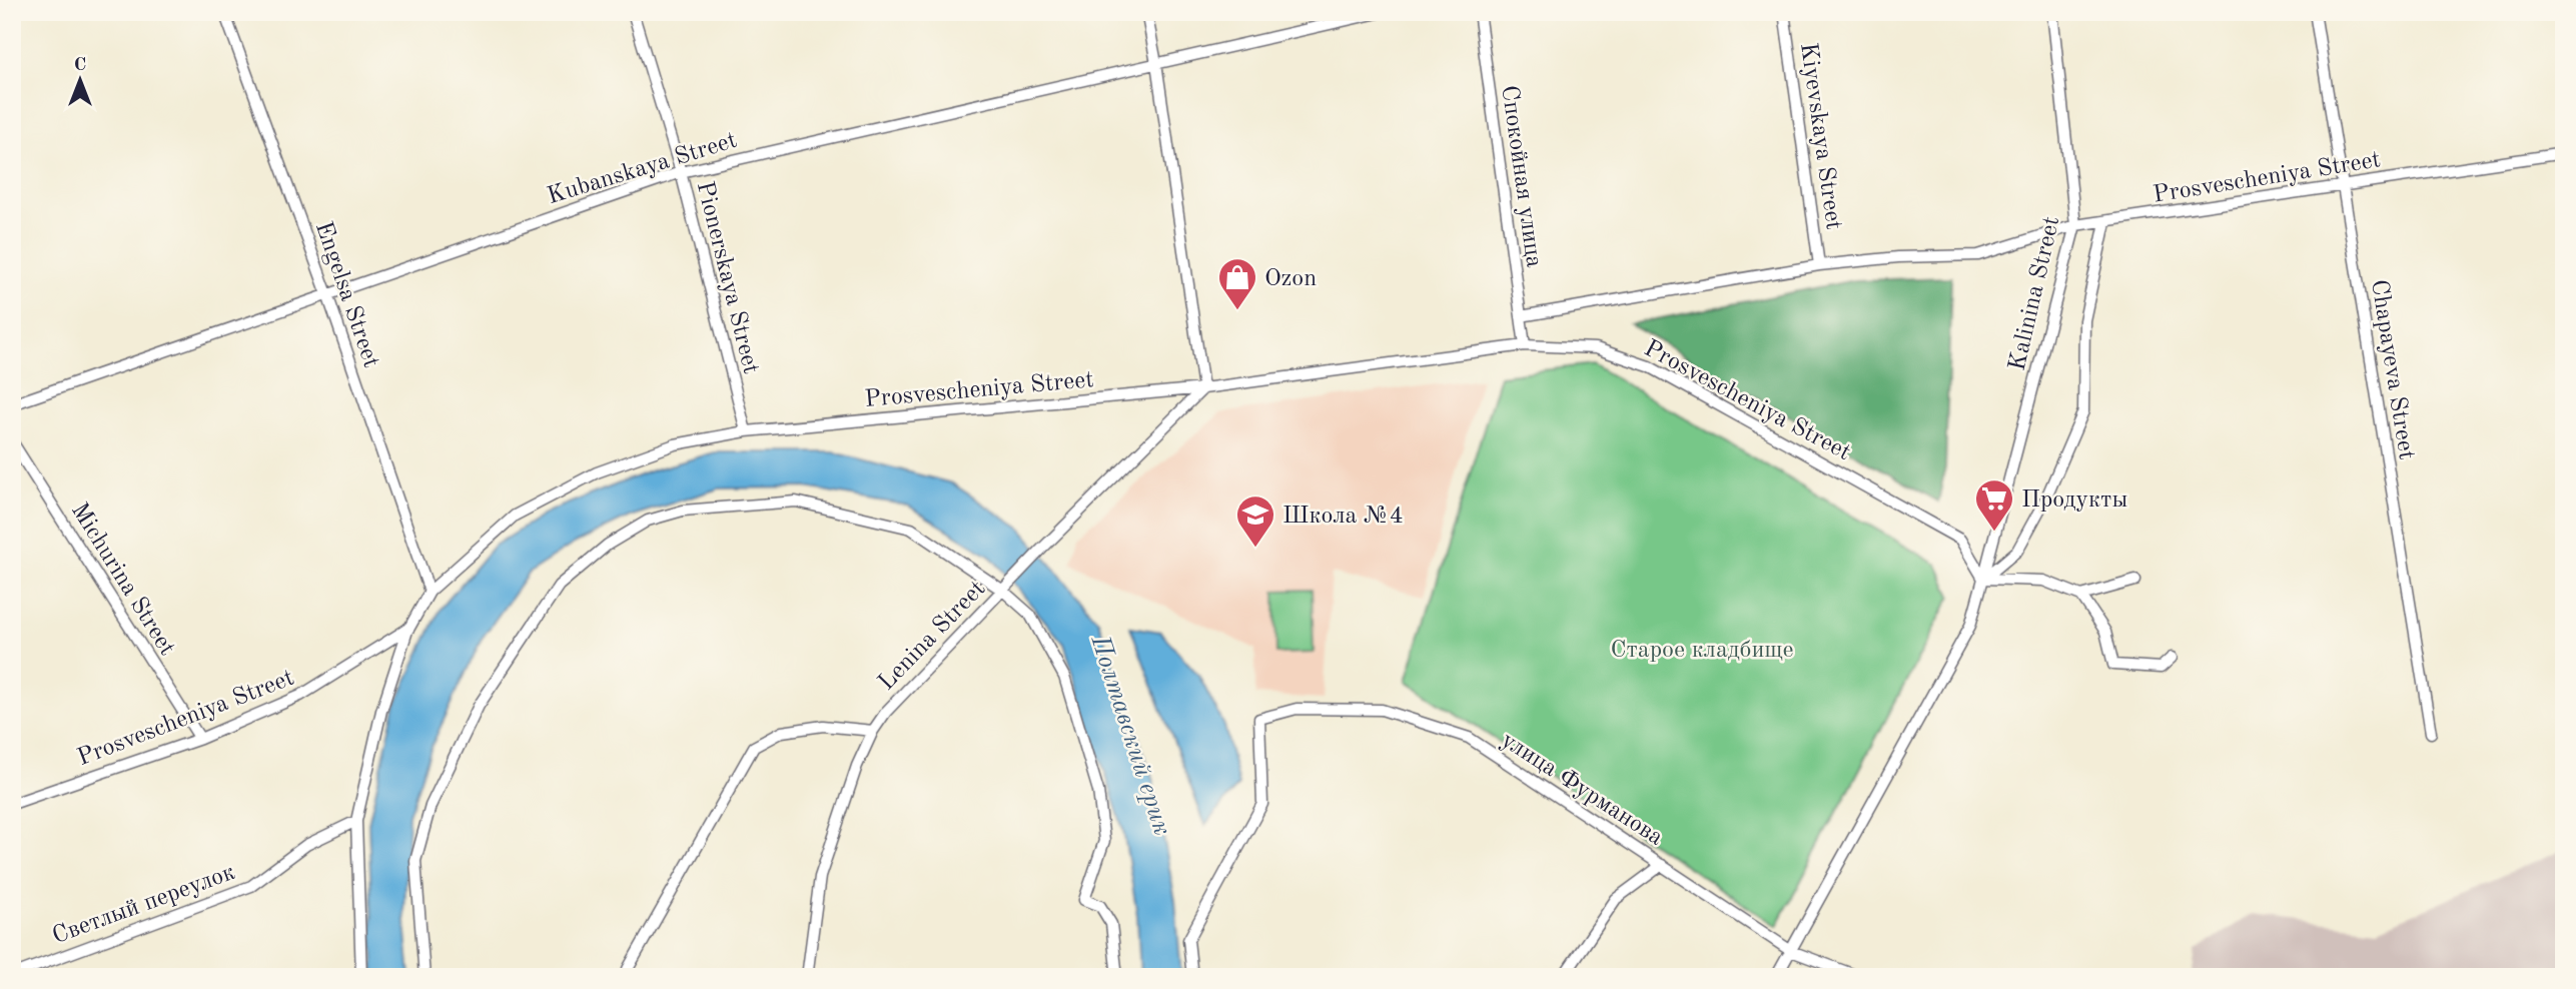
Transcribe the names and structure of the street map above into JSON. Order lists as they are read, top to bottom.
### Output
{
  "streets": {
    "street": [
      "Kiyevskaya Street",
      "Kubanskaya Street",
      "Спокойная улица",
      "Prosvescheniya Street",
      "Pionerskaya Street",
      "Kalinina Street",
      "Engelsa Street",
      "Chapayeva Street",
      "Michurina Street",
      "Lenina Street",
      "улица Фурманова",
      "Светлый переулок"
    ]
  },
  "crossings": [
    ["Kiyevskaya Street", "Prosvescheniya Street"],
    ["Kubanskaya Street", "Pionerskaya Street"],
    ["Kubanskaya Street", "Engelsa Street"],
    ["Спокойная улица", "Prosvescheniya Street"],
    ["Prosvescheniya Street", "Pionerskaya Street"],
    ["Prosvescheniya Street", "Kalinina Street"],
    ["Prosvescheniya Street", "Engelsa Street"],
    ["Prosvescheniya Street", "Chapayeva Street"],
    ["Prosvescheniya Street", "Michurina Street"],
    ["Prosvescheniya Street", "Lenina Street"],
    ["Kalinina Street", "улица Фурманова"]
  ],
  "water": ["Полтавский ерик"],
  "parks": ["Старое кладбище"],
  "places": {
    "shop": ["Ozon"],
    "supermarket": ["Продукты"],
    "school or university": ["Школа №4"]
  },
  "north": "top"
}
